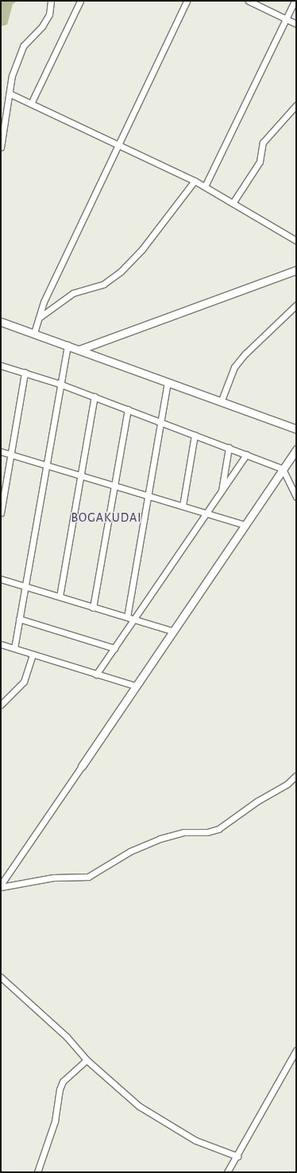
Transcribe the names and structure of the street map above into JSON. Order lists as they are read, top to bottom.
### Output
{
  "districts": ["BOGAKUDAI"]
}
